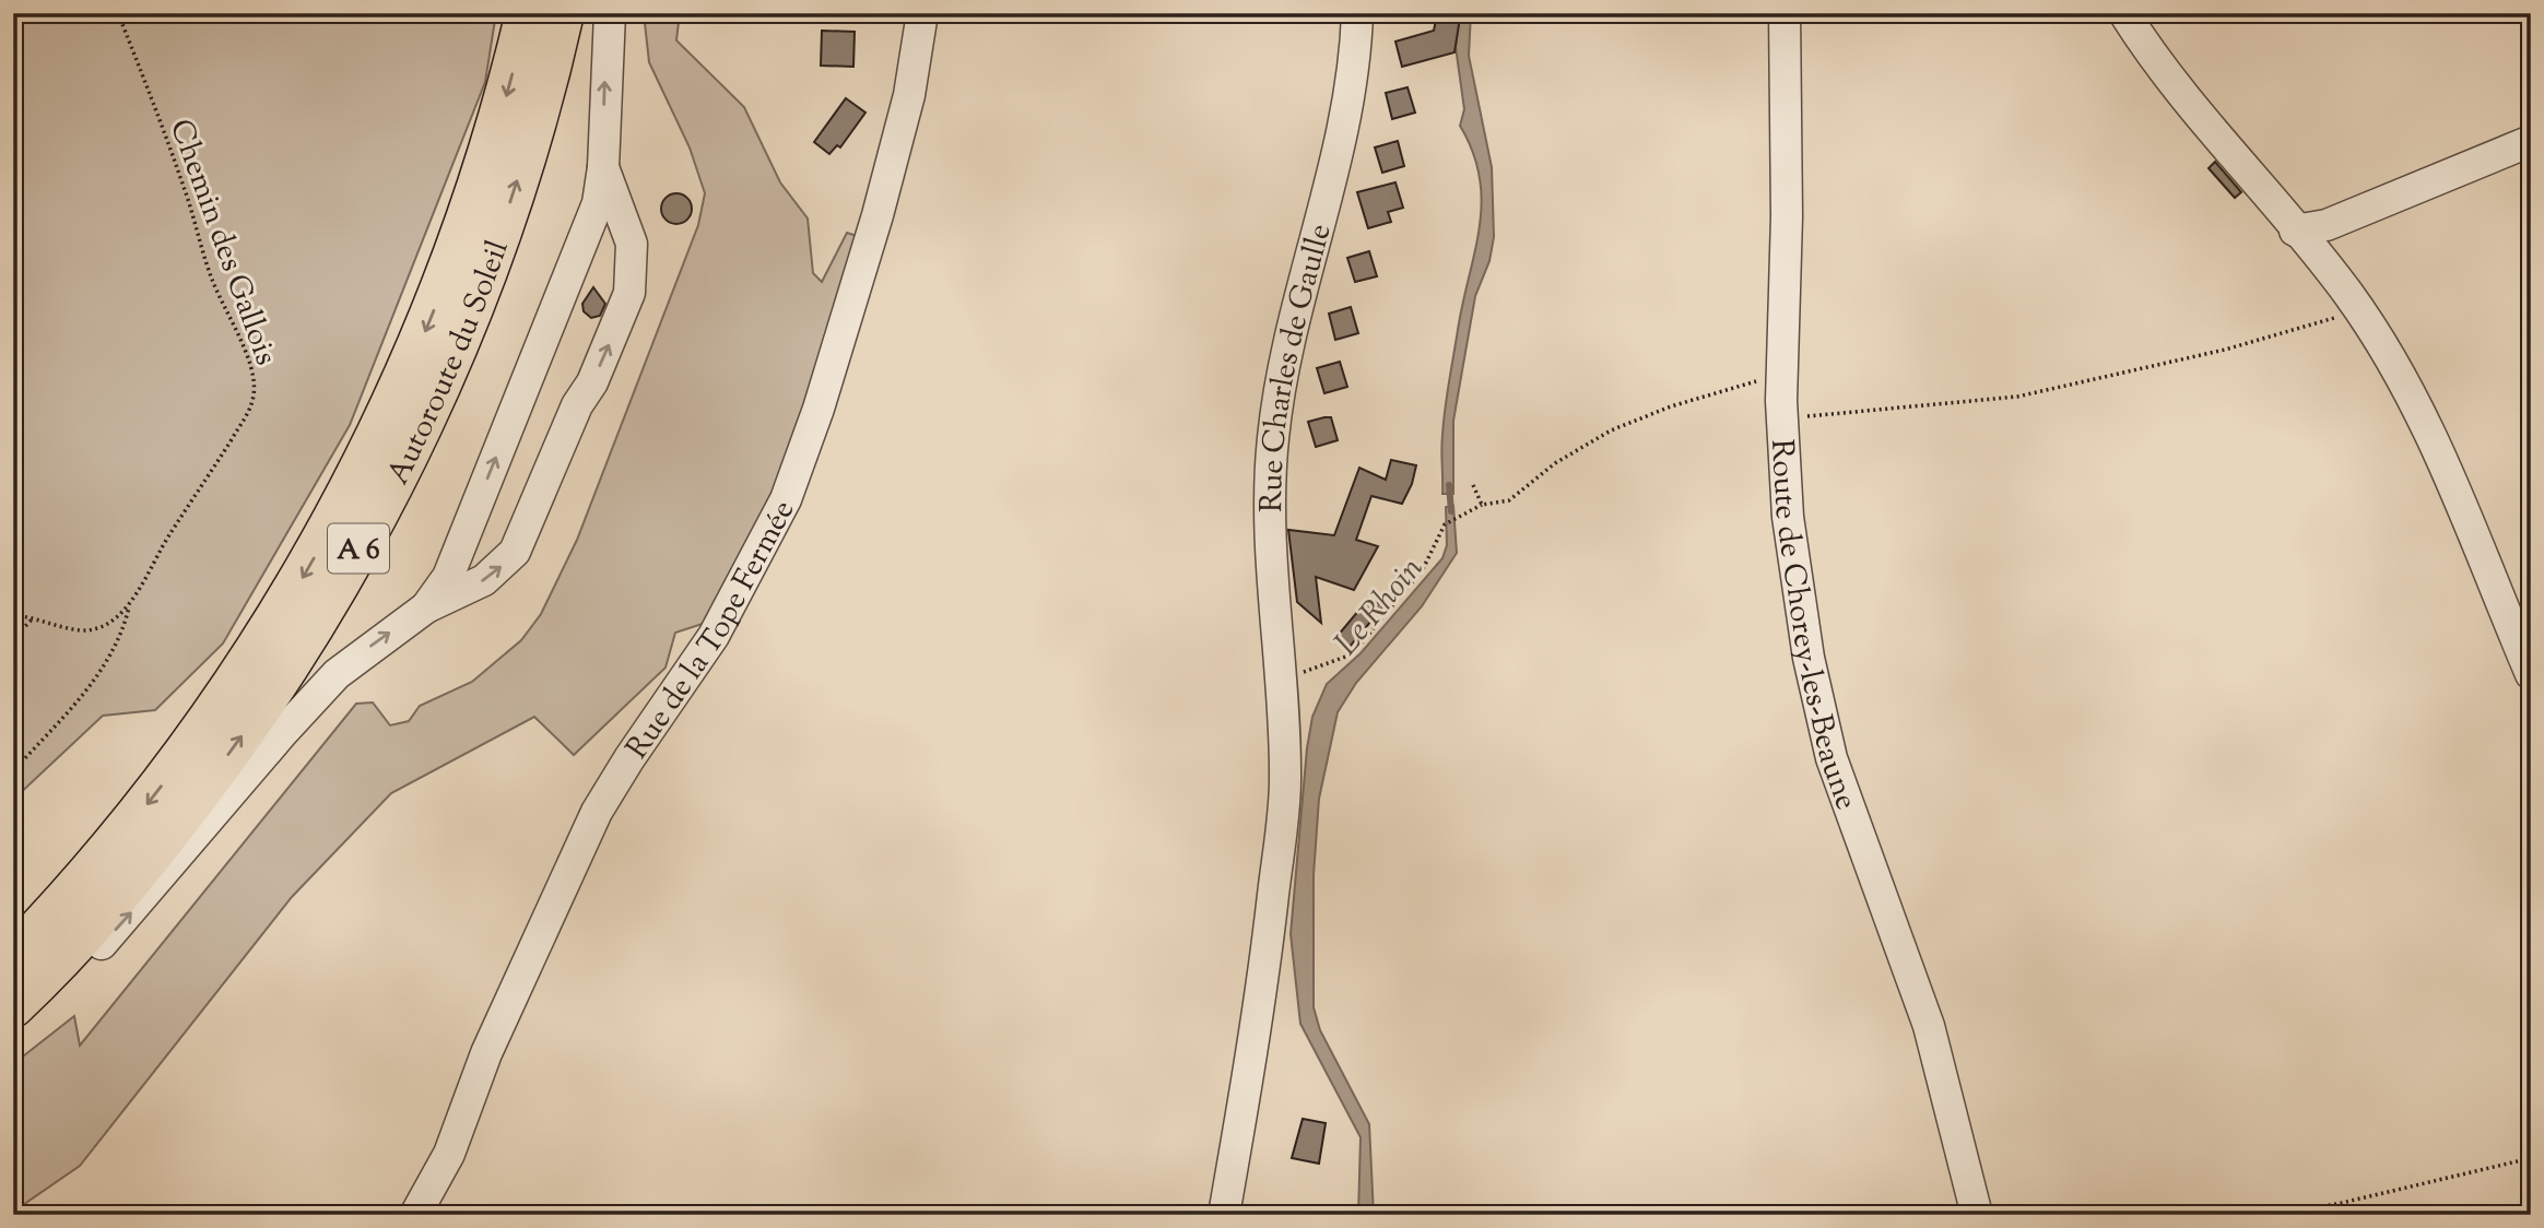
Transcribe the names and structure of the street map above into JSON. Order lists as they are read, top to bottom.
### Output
{
  "streets": {
    "highway": ["Autoroute du Soleil", "A 6"],
    "street": ["Rue Charles de Gaulle", "Route de Chorey-les-Beaune", "Rue de la Tope Fermée"],
    "path": ["Chemin des Gallois"]
  },
  "water": ["Le Rhoin"]
}
